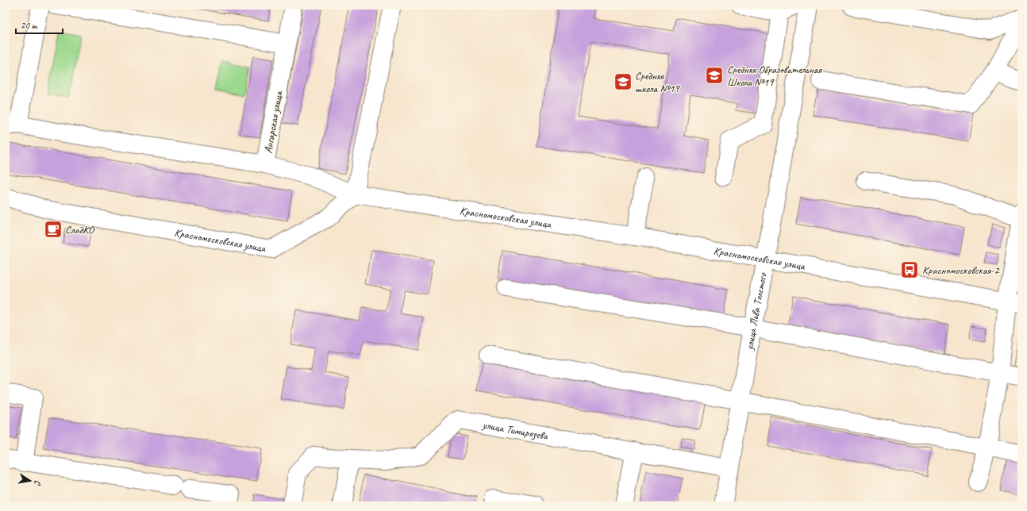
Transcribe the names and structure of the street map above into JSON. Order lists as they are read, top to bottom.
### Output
{
  "streets": {
    "street": [
      "Ангарская улица",
      "Красномосковская улица",
      "улица Льва Толстого",
      "улица Тимирязева"
    ]
  },
  "crossings": [
    ["Ангарская улица", "Красномосковская улица"],
    ["Красномосковская улица", "улица Льва Толстого"],
    ["улица Льва Толстого", "улица Тимирязева"]
  ],
  "places": {
    "school or university": ["Средняя Образовательная Школа №19", "Средняя школа №19"],
    "cafe": ["СладКО"],
    "bus stop": ["Красномосковская-2"]
  },
  "scale_bar": "20 m",
  "north": "right"
}
